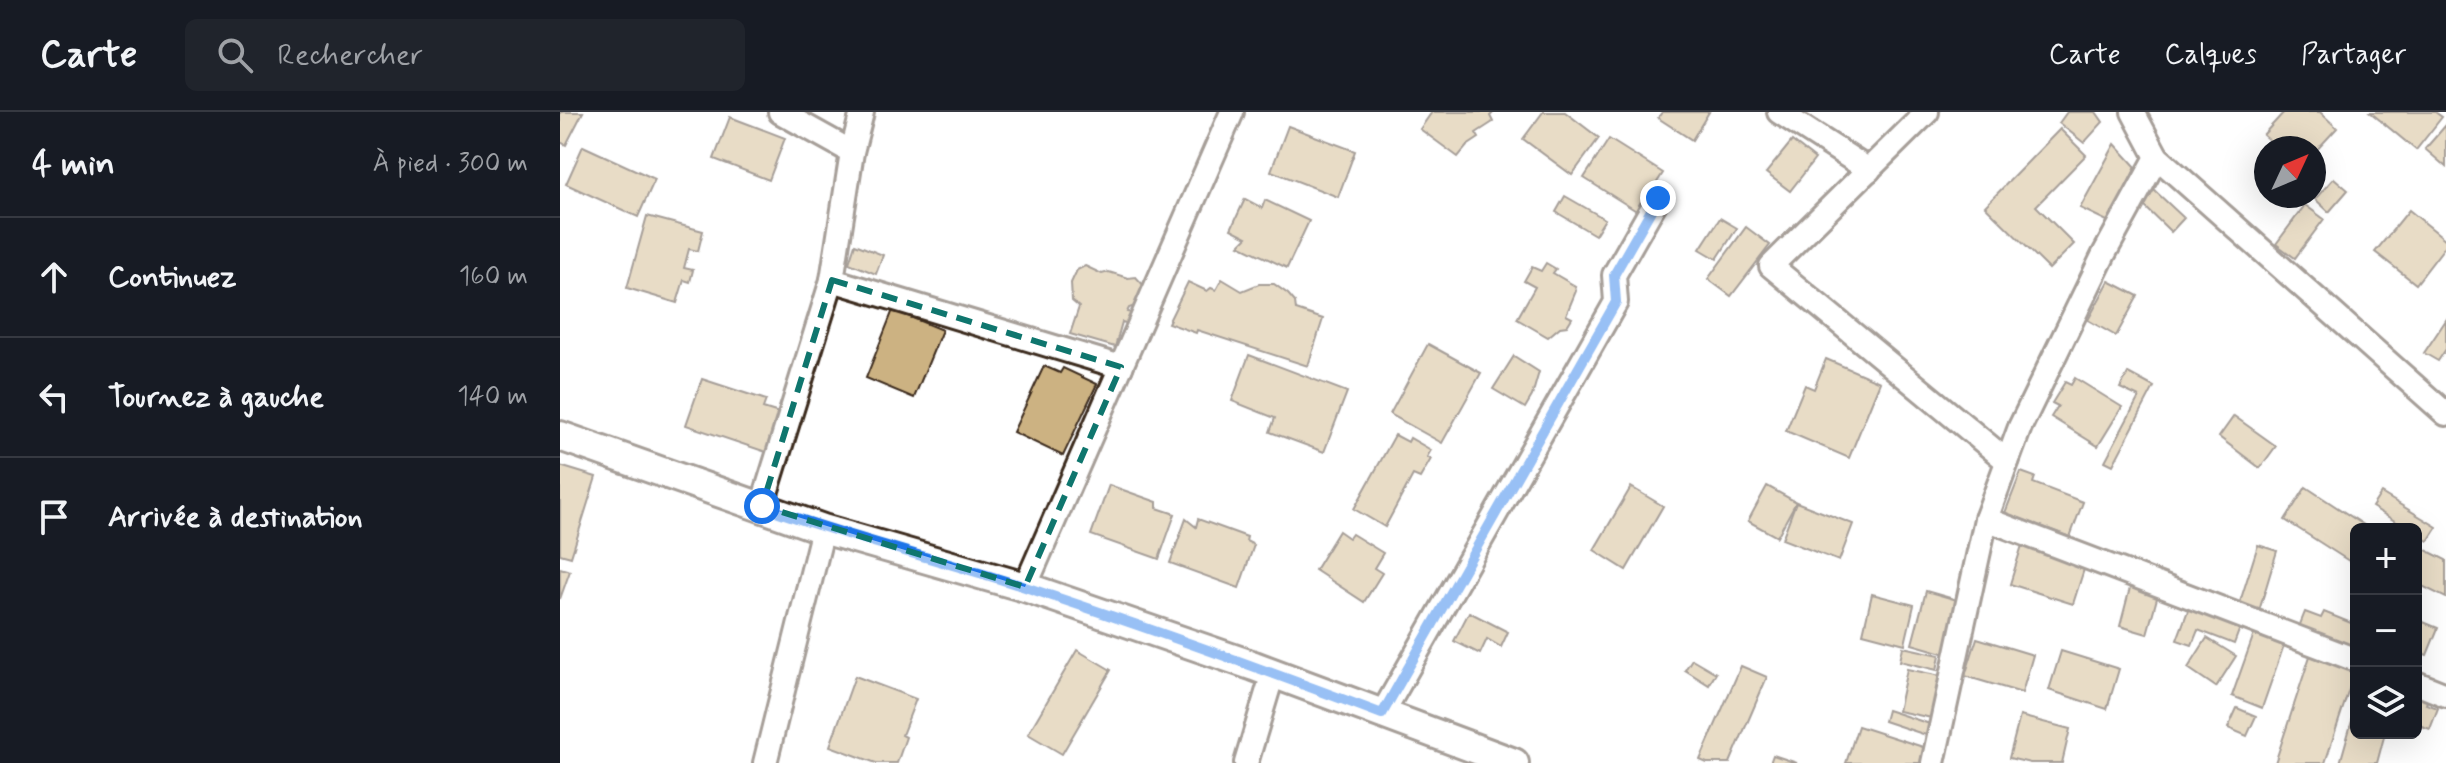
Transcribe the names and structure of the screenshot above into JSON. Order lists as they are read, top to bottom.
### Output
{
  "north": "top right",
  "page": {
    "header": "Carte",
    "search": "Rechercher",
    "nav": ["Carte", "Calques", "Partager"],
    "heading": ["4 min", "À pied · 300 m"],
    "list": [
      ["Continuez", "160 m"],
      ["Tournez à gauche", "140 m"],
      "Arrivée à destination"
    ],
    "map_buttons": ["+", "−"]
  }
}
